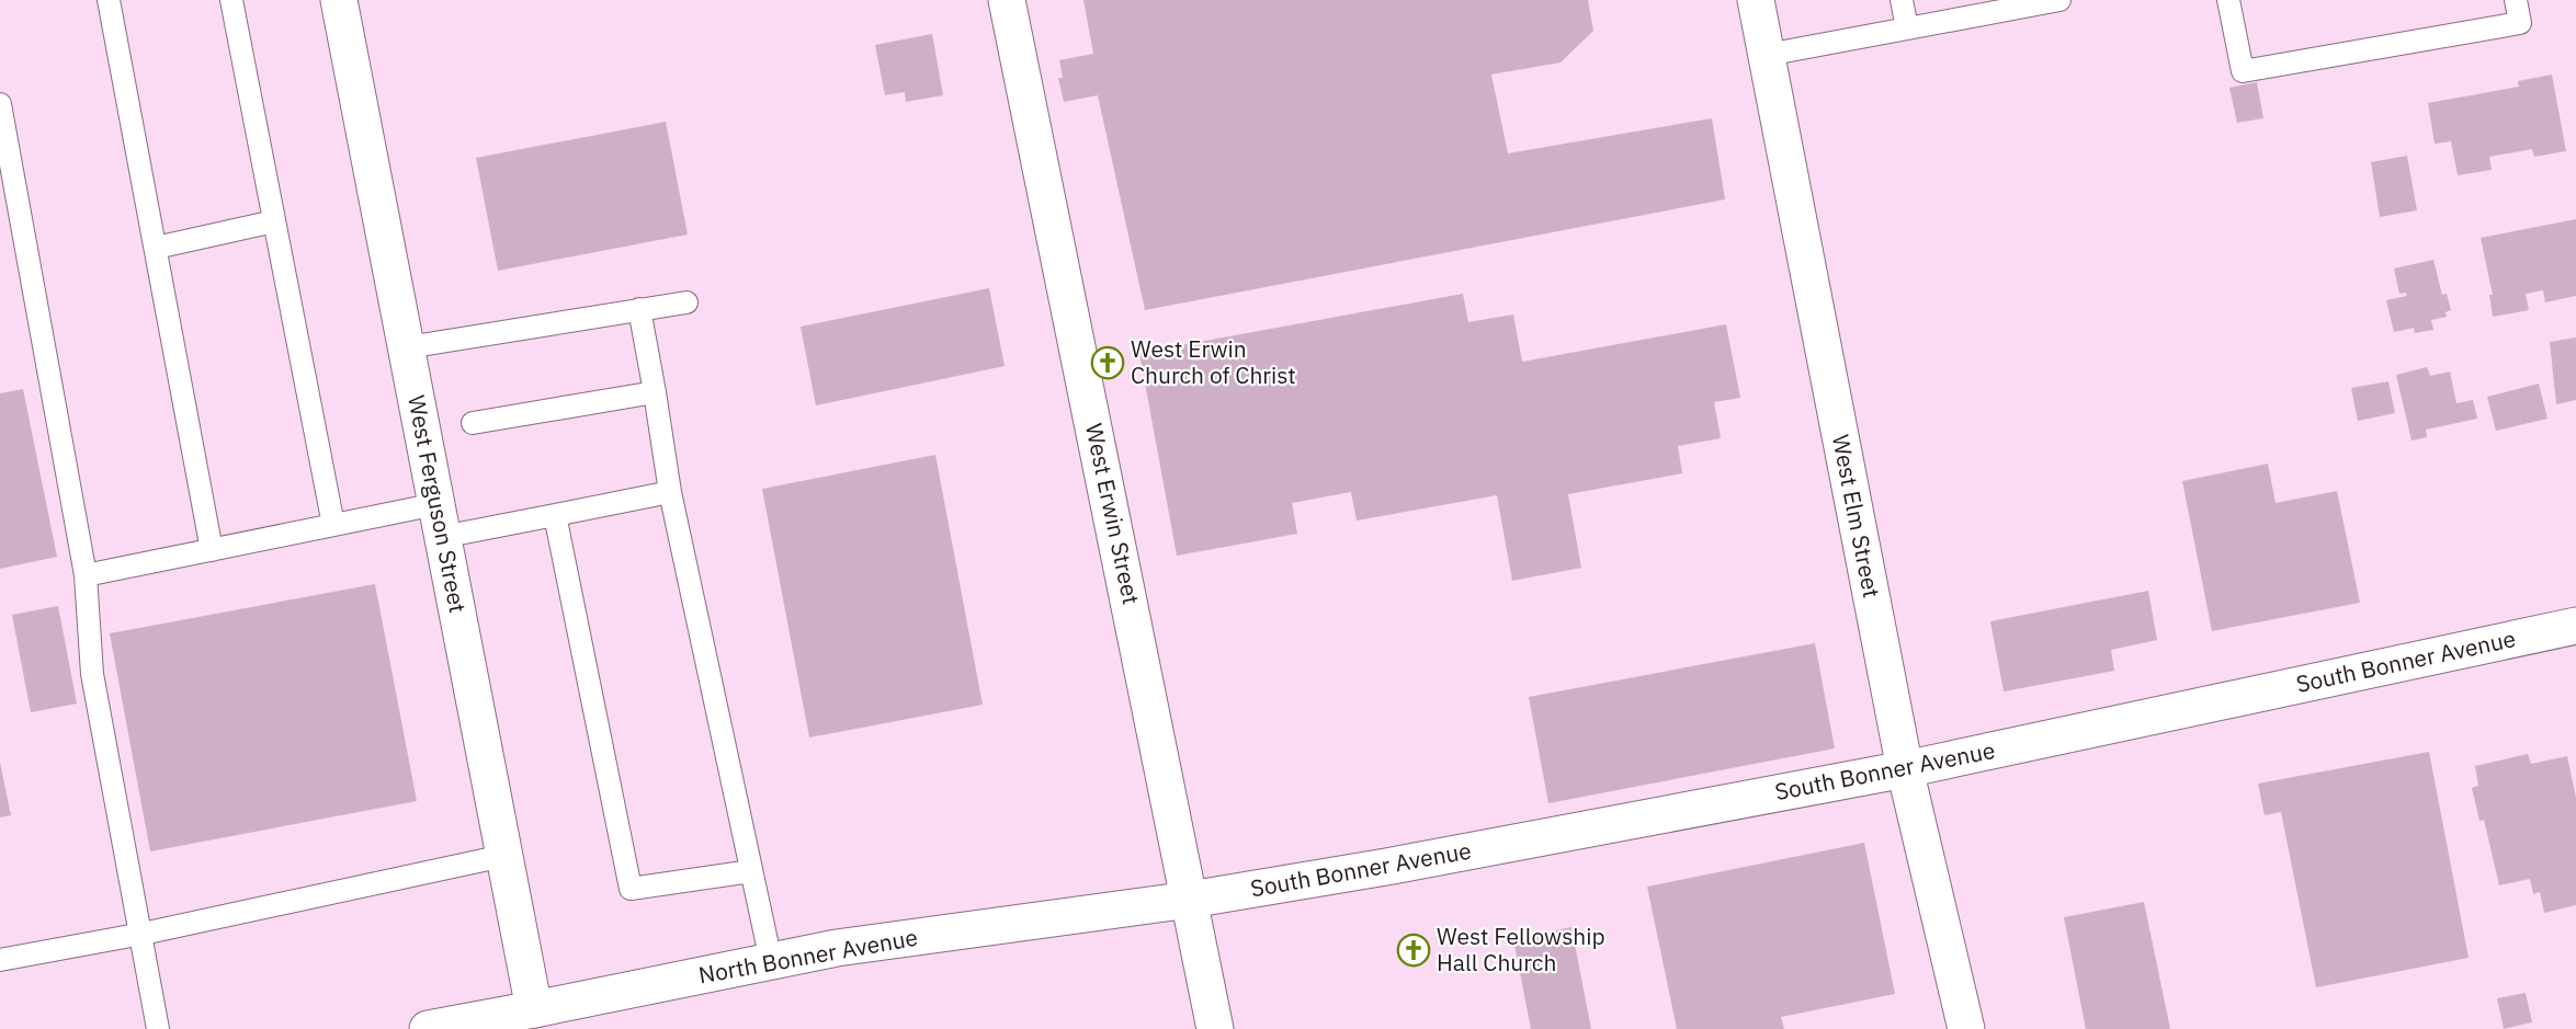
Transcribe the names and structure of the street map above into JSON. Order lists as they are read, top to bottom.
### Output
{
  "streets": {
    "main road": [
      "West Ferguson Street",
      "West Erwin Street",
      "West Elm Street",
      "South Bonner Avenue",
      "North Bonner Avenue"
    ]
  },
  "crossings": [
    ["West Ferguson Street", "North Bonner Avenue"],
    ["West Erwin Street", "South Bonner Avenue"],
    ["West Erwin Street", "North Bonner Avenue"],
    ["West Elm Street", "South Bonner Avenue"],
    ["South Bonner Avenue", "North Bonner Avenue"]
  ],
  "places": {
    "church": ["West Erwin Church of Christ", "West Fellowship Hall Church"]
  }
}
